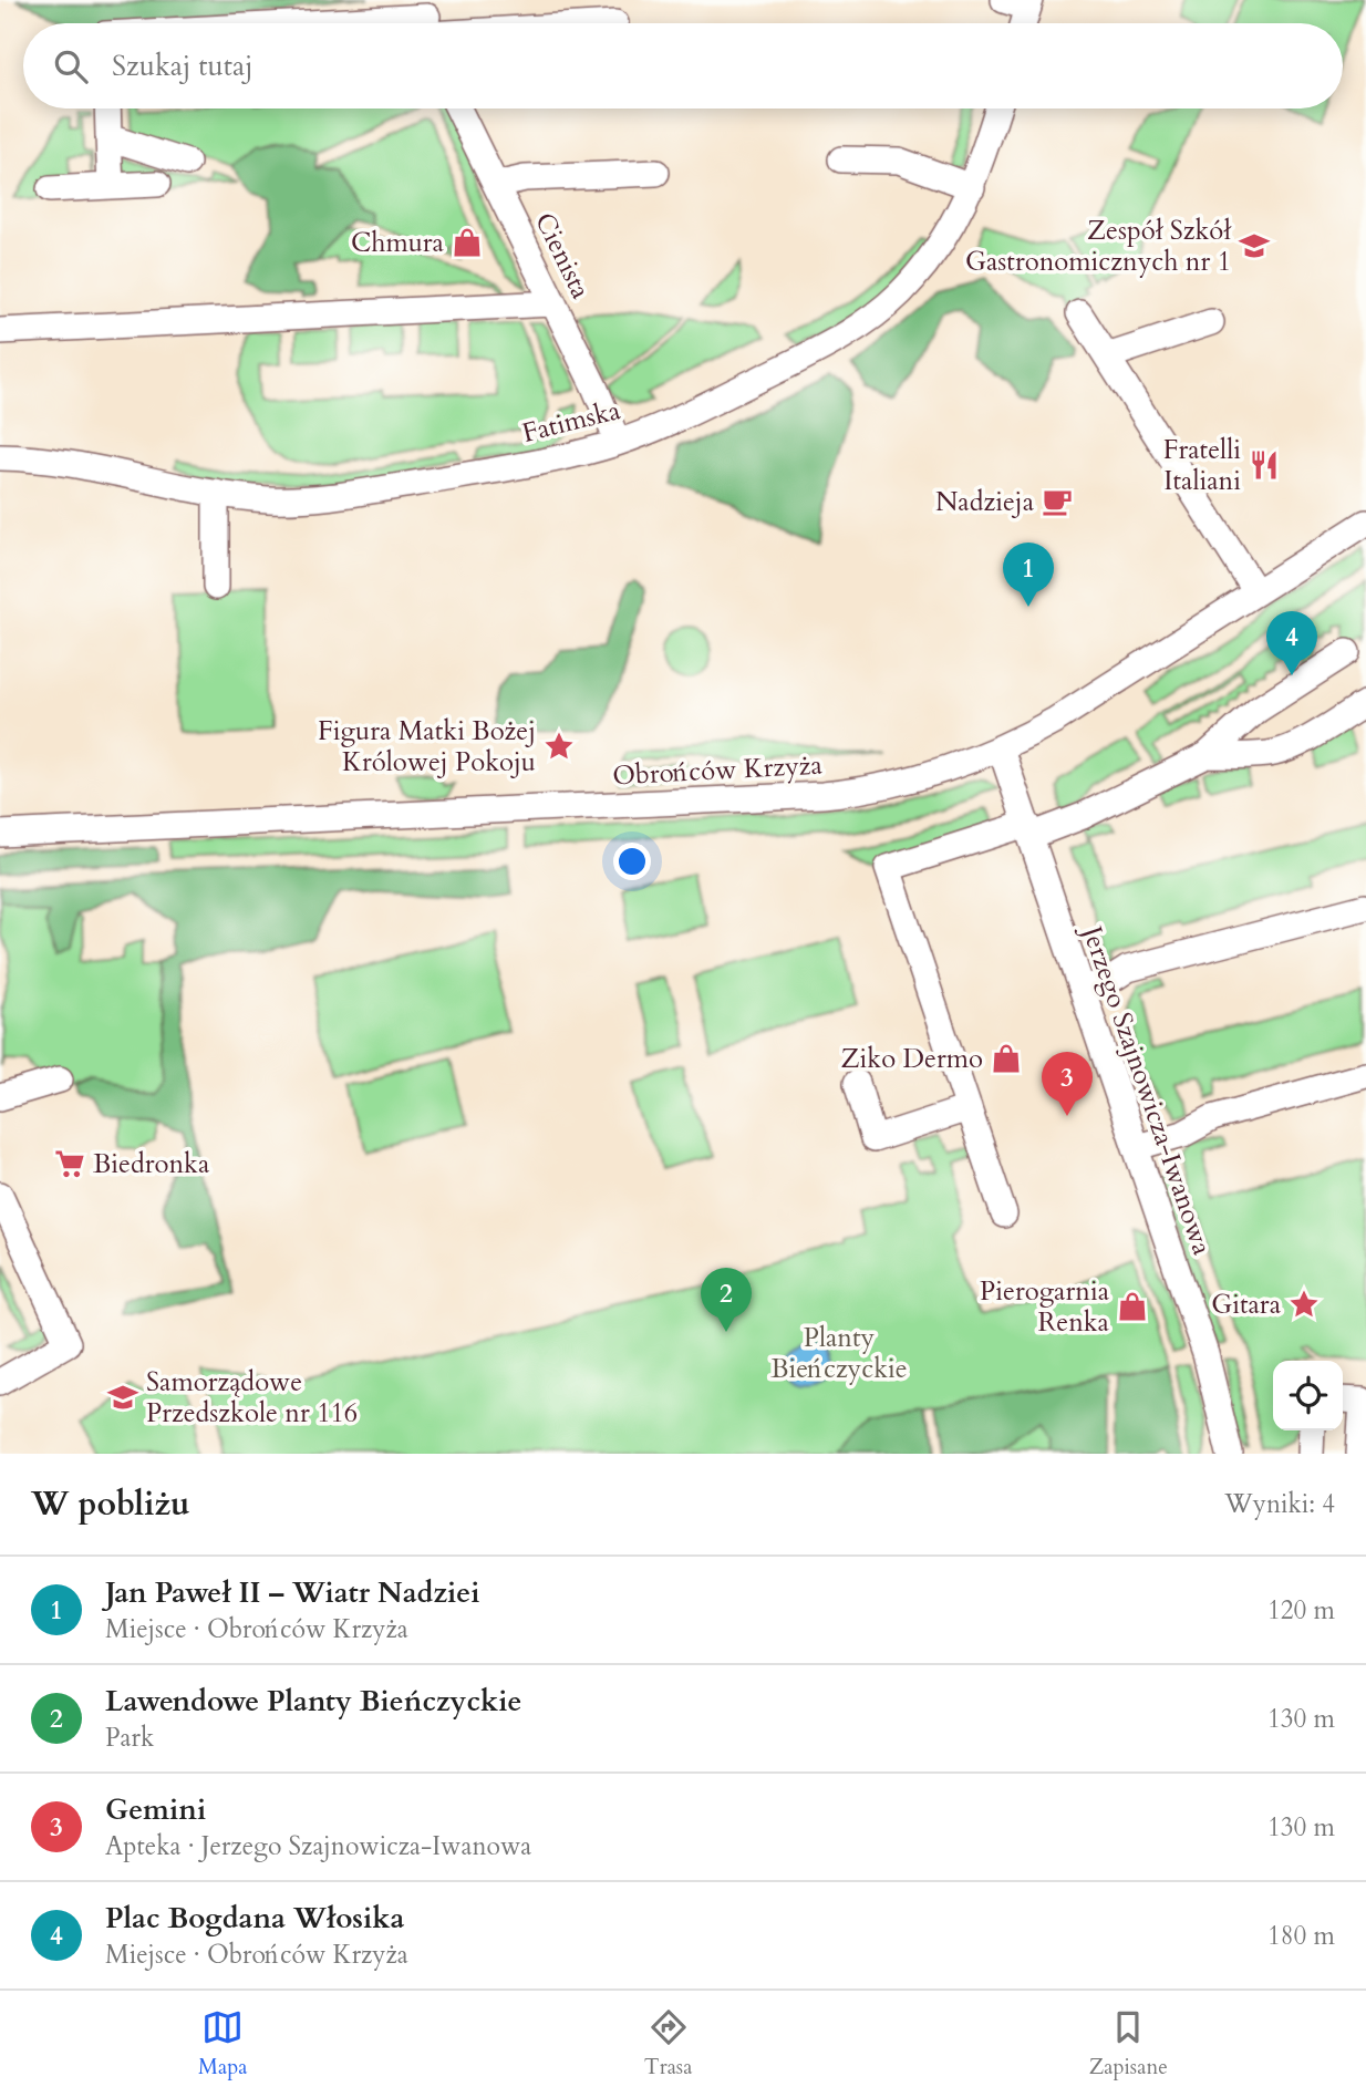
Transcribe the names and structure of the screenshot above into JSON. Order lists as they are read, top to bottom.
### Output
{
  "streets": {
    "street": [
      "Cienista",
      "Fatimska",
      "Obrońców Krzyża",
      "Jerzego Szajnowicza-Iwanowa"
    ]
  },
  "crossings": [
    ["Cienista", "Fatimska"],
    ["Obrońców Krzyża", "Jerzego Szajnowicza-Iwanowa"]
  ],
  "parks": ["Planty Bieńczyckie"],
  "places": {
    "shop": ["Chmura", "Ziko Dermo", "Pierogarnia Renka"],
    "school or university": ["Zespół Szkół Gastronomicznych nr 1", "Samorządowe Przedszkole nr 116"],
    "restaurant": ["Fratelli Italiani"],
    "cafe": ["Nadzieja"],
    "place": ["Figura Matki Bożej Królowej Pokoju", "Gitara"],
    "supermarket": ["Biedronka"]
  },
  "page": {
    "search": "Szukaj tutaj",
    "pins": [
      "1",
      "4",
      "3",
      "2"
    ],
    "heading": ["W pobliżu", "Wyniki: 4"],
    "list": [
      {
        "mark": "1",
        "name": "Jan Paweł II – Wiatr Nadziei",
        "note": "Miejsce · Obrońców Krzyża",
        "value": "120 m"
      },
      {
        "mark": "2",
        "name": "Lawendowe Planty Bieńczyckie",
        "note": "Park",
        "value": "130 m"
      },
      {
        "mark": "3",
        "name": "Gemini",
        "note": "Apteka · Jerzego Szajnowicza-Iwanowa",
        "value": "130 m"
      },
      {
        "mark": "4",
        "name": "Plac Bogdana Włosika",
        "note": "Miejsce · Obrońców Krzyża",
        "value": "180 m"
      }
    ],
    "nav": ["Mapa", "Trasa", "Zapisane"]
  }
}
